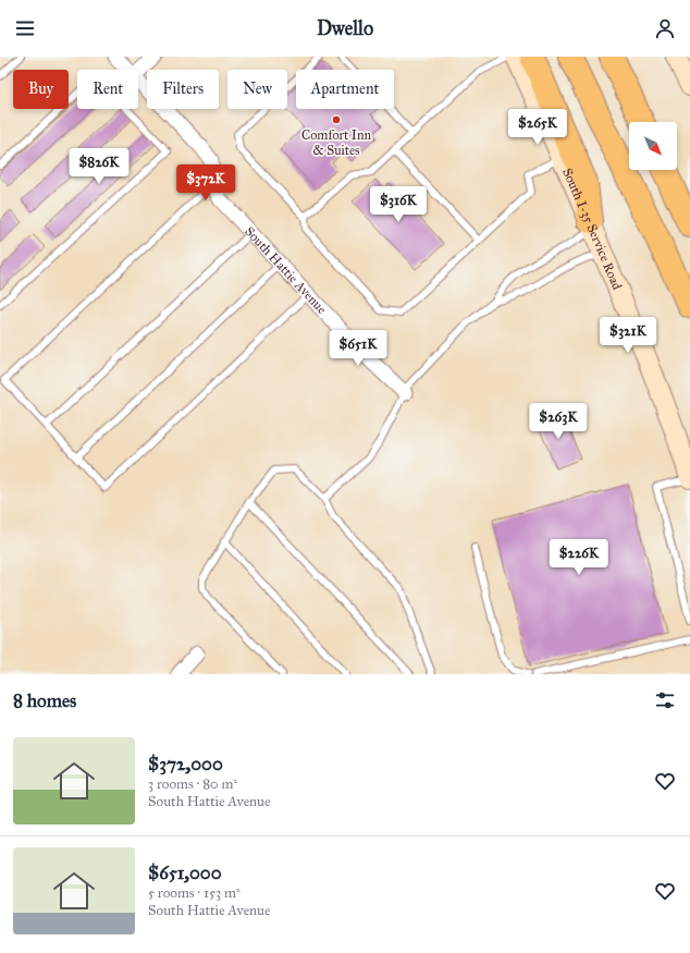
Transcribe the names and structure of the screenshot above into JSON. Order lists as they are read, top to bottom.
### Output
{
  "streets": {
    "main road": ["South I-35 Service Road"],
    "street": ["South Hattie Avenue"]
  },
  "places": ["Comfort Inn & Suites"],
  "north": "bottom right",
  "page": {
    "header": "Dwello",
    "chip": [
      "Buy",
      "Rent",
      "Filters",
      "New",
      "Apartment"
    ],
    "price": [
      "$265K",
      "$826K",
      "$372K",
      "$316K",
      "$321K",
      "$651K",
      "$263K",
      "$226K"
    ],
    "heading": "8 homes",
    "list": [
      {
        "name": "$372,000",
        "note": "3 rooms · 80 m² · South Hattie Avenue"
      },
      {
        "name": "$651,000",
        "note": "5 rooms · 153 m² · South Hattie Avenue"
      }
    ]
  }
}
